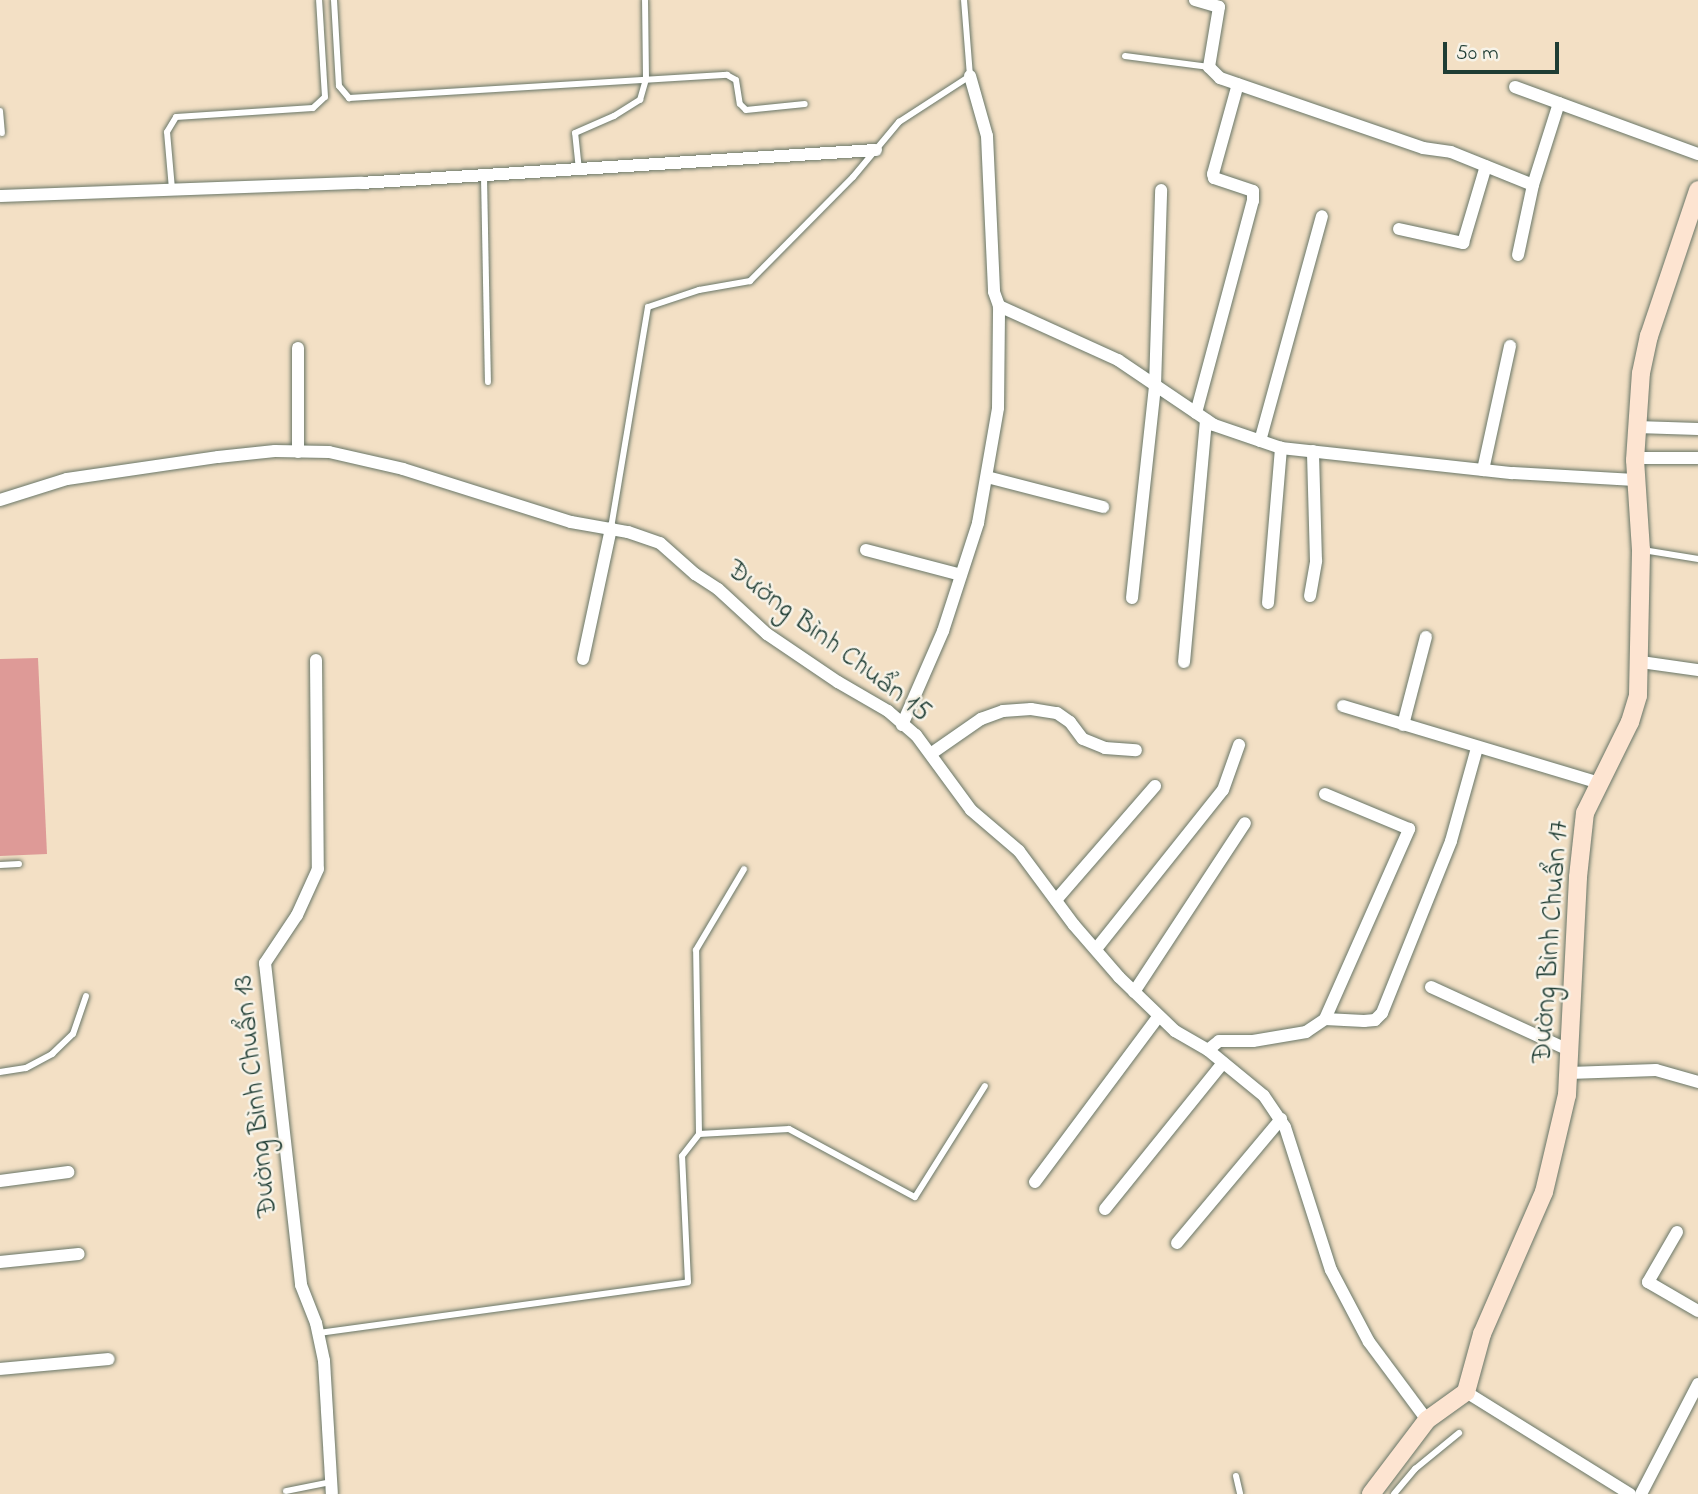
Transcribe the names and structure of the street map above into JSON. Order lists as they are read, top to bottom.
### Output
{
  "streets": {
    "street": ["Đường Bình Chuẩn 15", "Đường Bình Chuẩn 17", "Đường Bình Chuẩn 13"]
  },
  "scale_bar": "50 m"
}
